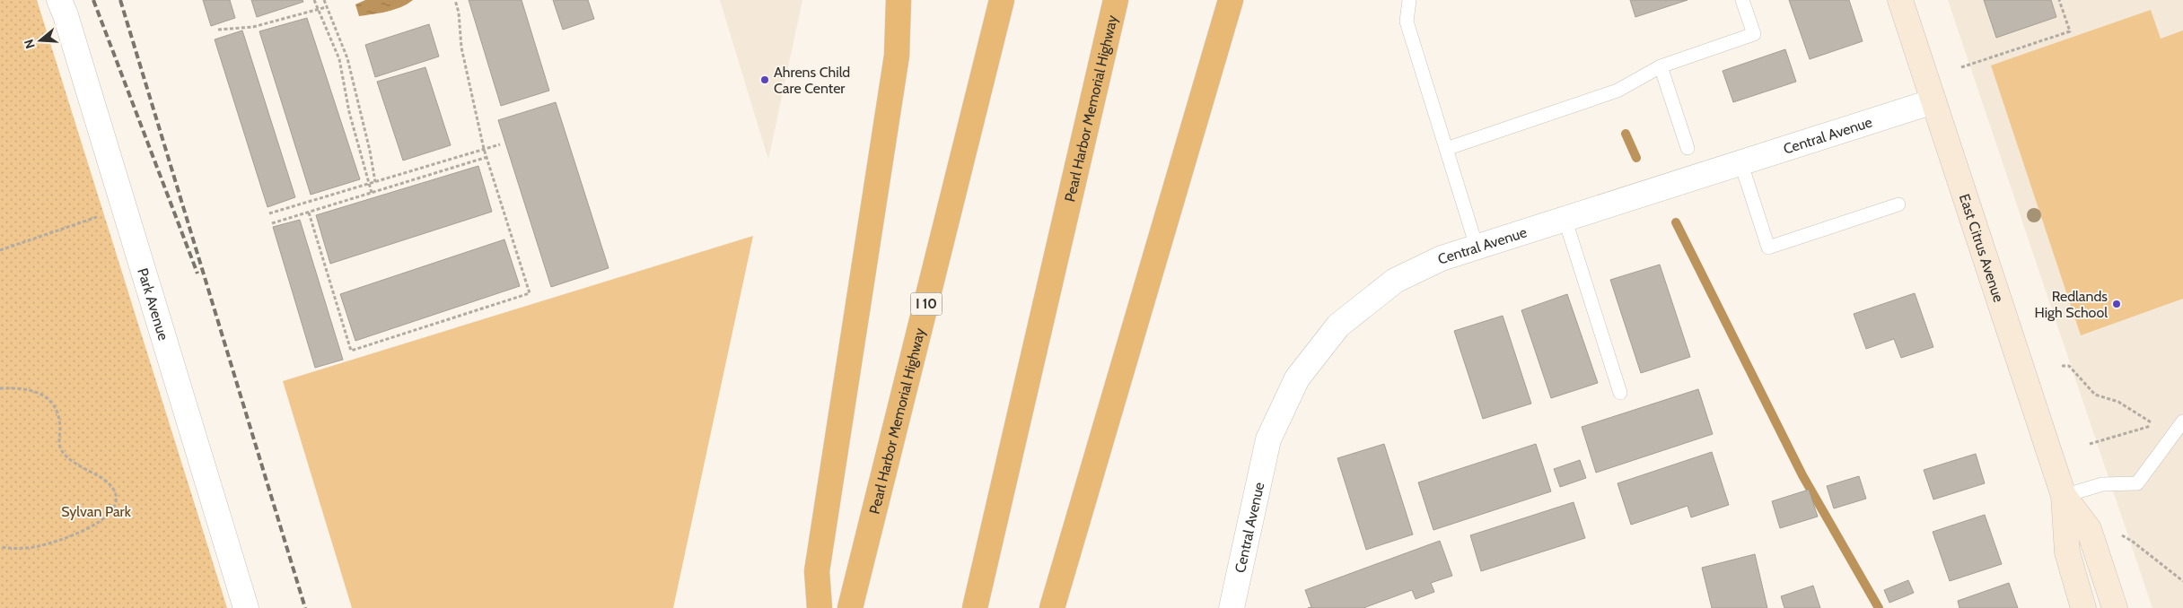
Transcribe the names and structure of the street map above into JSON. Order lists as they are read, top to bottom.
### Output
{
  "streets": {
    "highway": ["Pearl Harbor Memorial Highway", "I 10"],
    "main road": ["East Citrus Avenue"],
    "street": ["Central Avenue", "Park Avenue"]
  },
  "crossings": [
    ["Central Avenue", "East Citrus Avenue"]
  ],
  "parks": ["Sylvan Park"],
  "places": ["Ahrens Child Care Center", "Redlands High School"],
  "north": "left"
}
